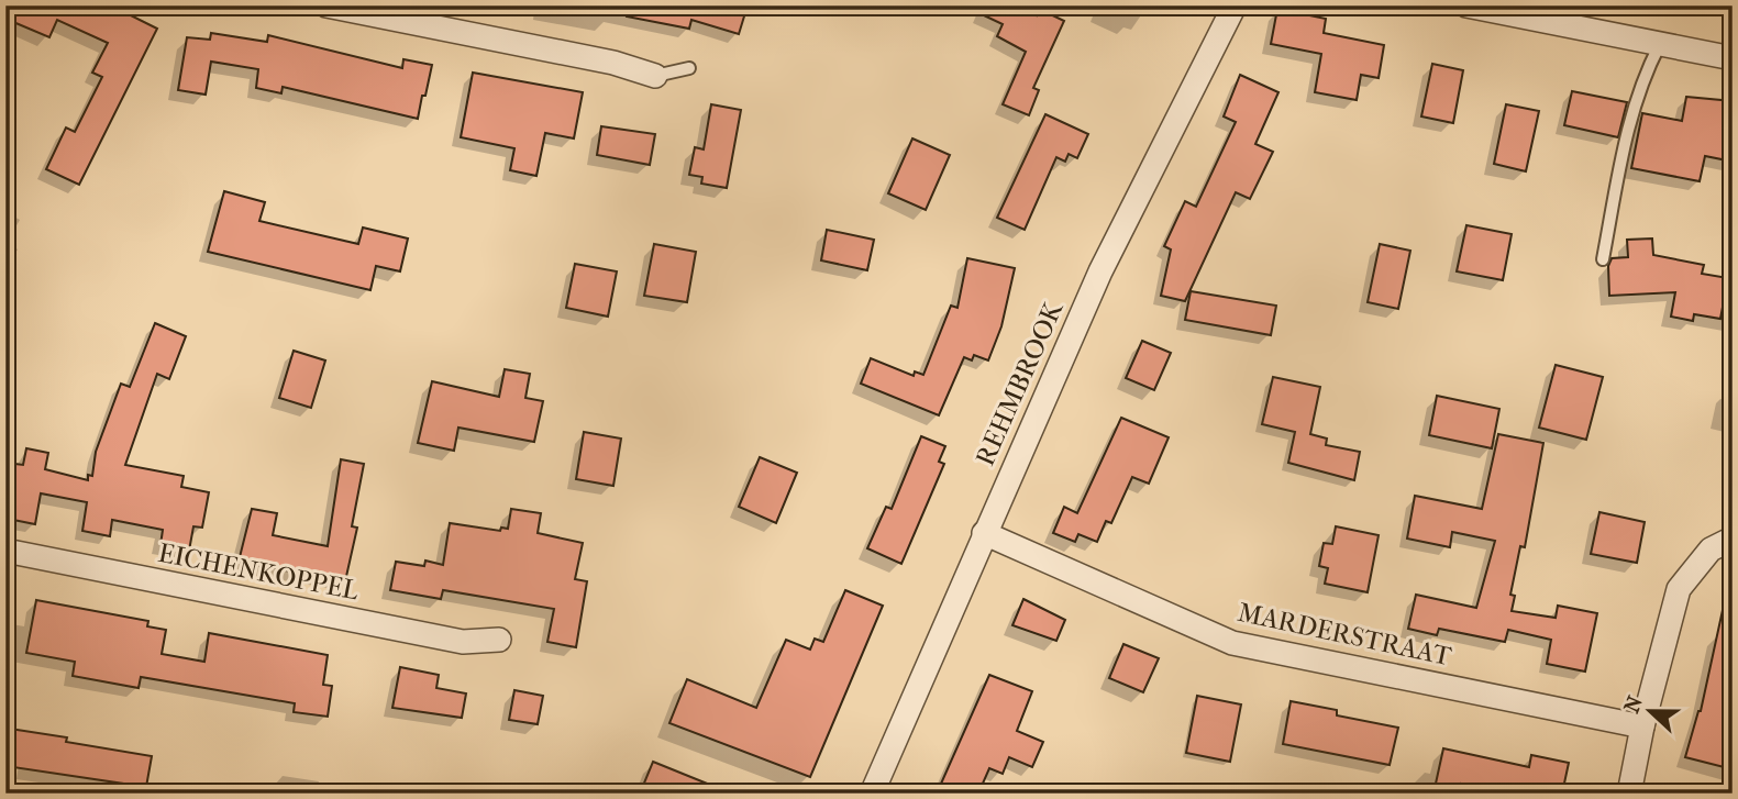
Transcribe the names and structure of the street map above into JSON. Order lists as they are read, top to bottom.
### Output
{
  "streets": {
    "street": ["REHMBROOK", "EICHENKOPPEL", "MARDERSTRAAT"]
  },
  "crossings": [
    ["REHMBROOK", "MARDERSTRAAT"]
  ],
  "north": "left"
}
